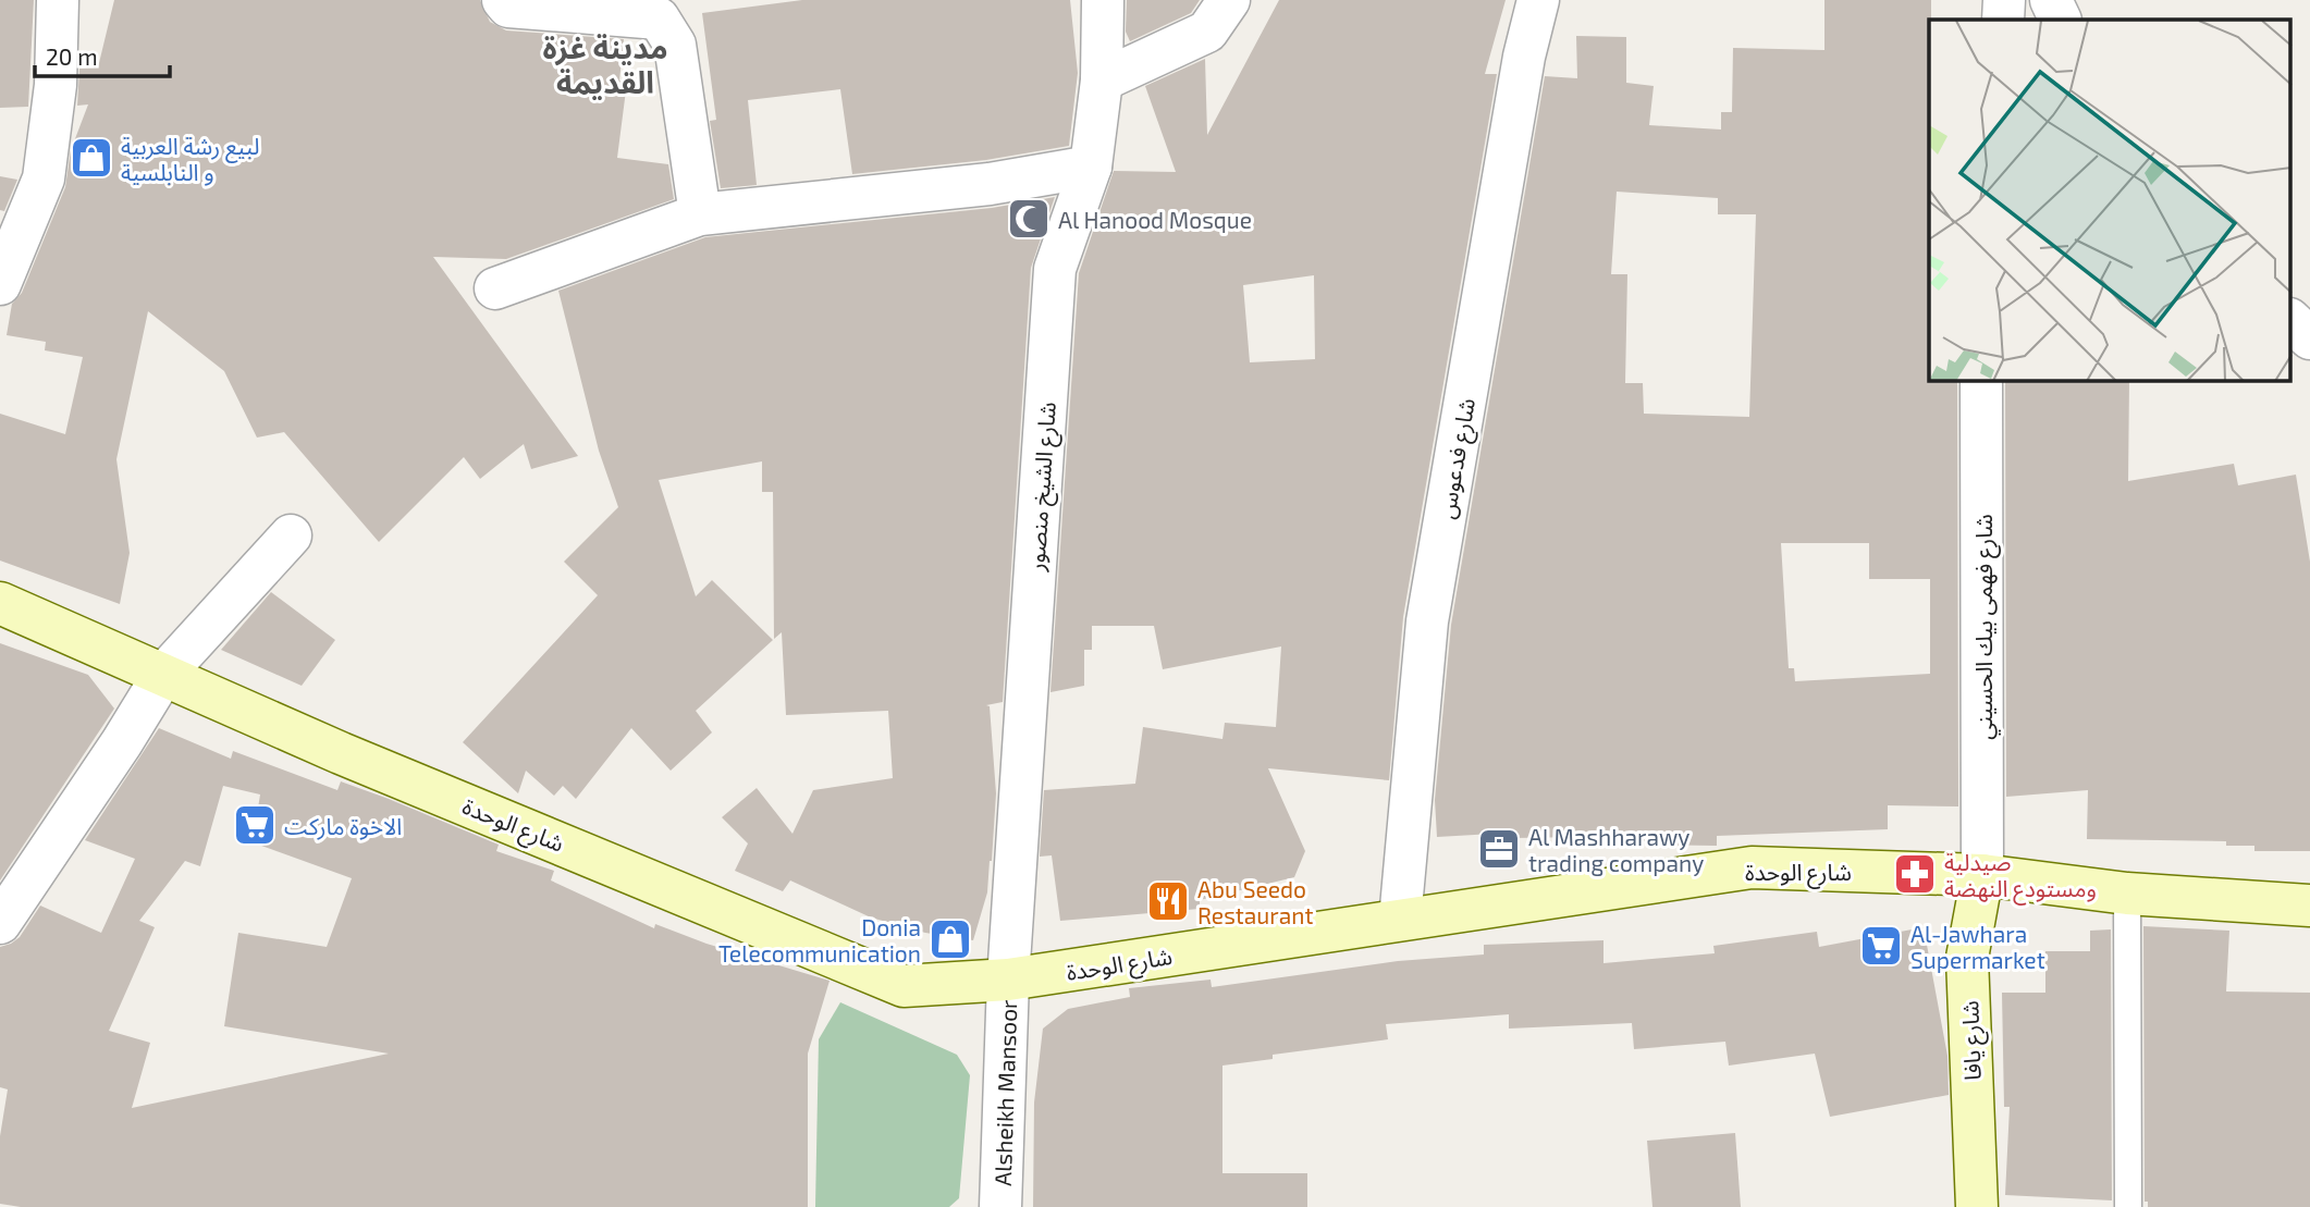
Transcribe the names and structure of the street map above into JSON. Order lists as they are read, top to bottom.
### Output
{
  "streets": {
    "main road": ["شارع الوحدة", "شارع يافا"],
    "street": [
      "شارع فدعوس",
      "شارع الشيخ منصور",
      "شارع فهمى بيك الحسيني",
      "Alsheikh Mansoor"
    ]
  },
  "crossings": [
    ["شارع فدعوس", "شارع الوحدة"],
    ["شارع الشيخ منصور", "شارع الوحدة"],
    ["شارع الشيخ منصور", "Alsheikh Mansoor"],
    ["شارع فهمى بيك الحسيني", "شارع الوحدة"],
    ["شارع فهمى بيك الحسيني", "شارع يافا"],
    ["شارع الوحدة", "شارع يافا"],
    ["شارع الوحدة", "Alsheikh Mansoor"]
  ],
  "districts": ["مدينة غزة القديمة"],
  "places": {
    "shop": ["لبيع رشة العربية و النابلسية", "Donia Telecommunication"],
    "mosque": ["Al Hanood Mosque"],
    "supermarket": ["الاخوة ماركت", "Al-Jawhara Supermarket"],
    "office": ["Al Mashharawy trading company"],
    "pharmacy": ["صيدلية ومستودع النهضة"],
    "restaurant": ["Abu Seedo Restaurant"]
  },
  "scale_bar": "20 m"
}
